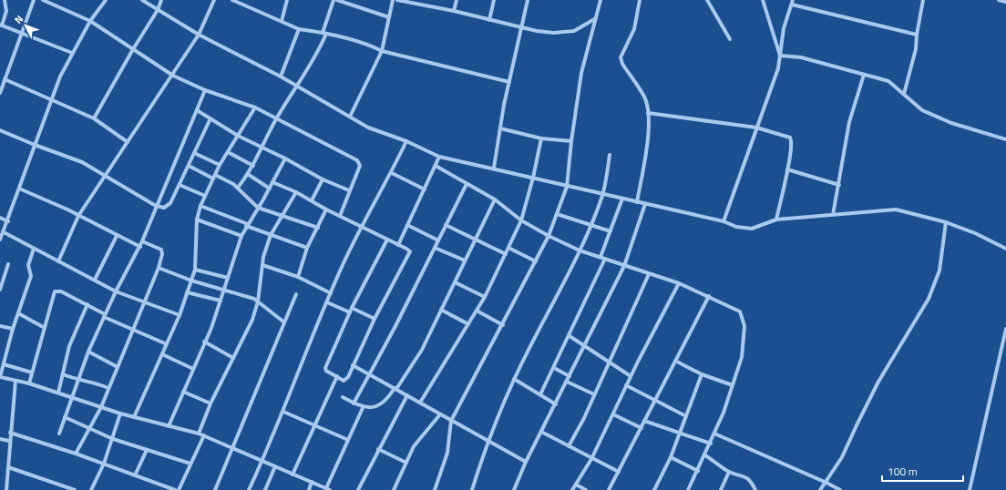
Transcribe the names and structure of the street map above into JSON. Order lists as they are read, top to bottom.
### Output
{
  "scale_bar": "100 m",
  "north": "top left"
}
